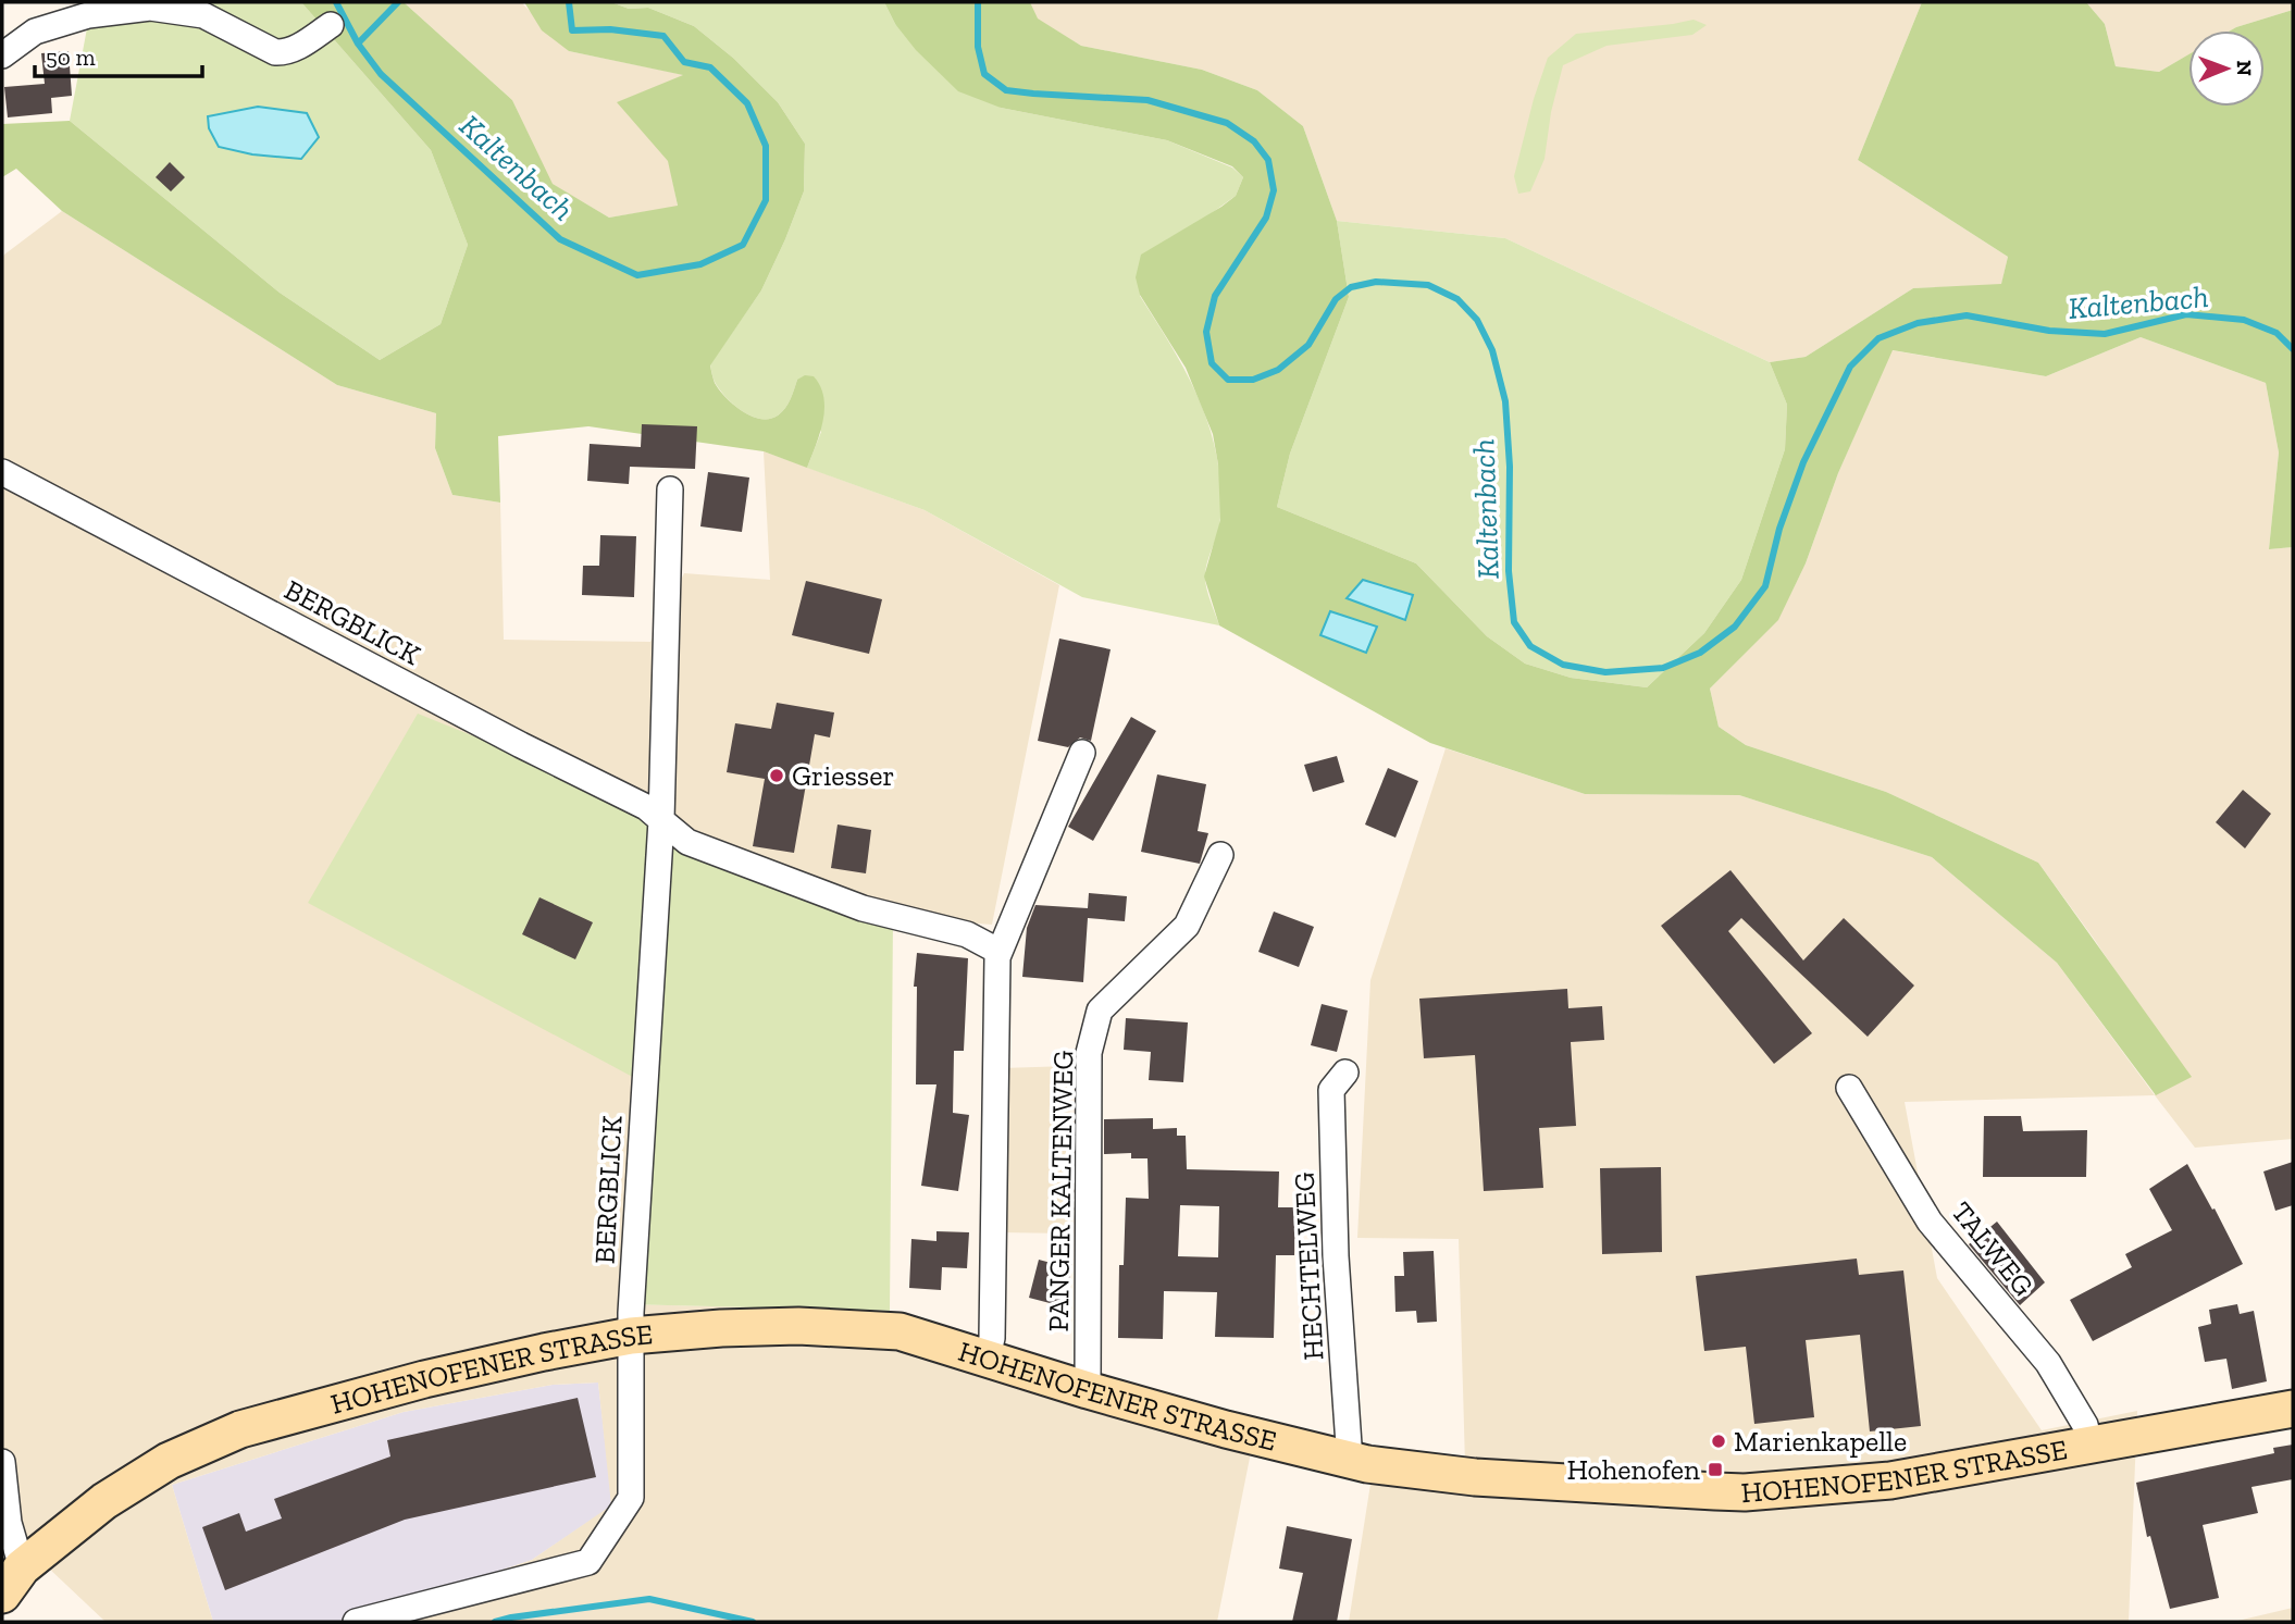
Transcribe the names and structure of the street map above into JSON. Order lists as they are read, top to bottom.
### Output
{
  "streets": {
    "main road": ["HOHENOFENER STRASSE"],
    "street": [
      "BERGBLICK",
      "PANGER KALTENWEG",
      "TALWEG",
      "HECHTELWEG"
    ]
  },
  "crossings": [
    ["BERGBLICK", "HOHENOFENER STRASSE"],
    ["PANGER KALTENWEG", "HOHENOFENER STRASSE"],
    ["TALWEG", "HOHENOFENER STRASSE"],
    ["HECHTELWEG", "HOHENOFENER STRASSE"]
  ],
  "water": ["Kaltenbach"],
  "places": {
    "other": ["Griesser", "Marienkapelle"],
    "transit": ["Hohenofen"]
  },
  "scale_bar": "50 m",
  "north": "right"
}
